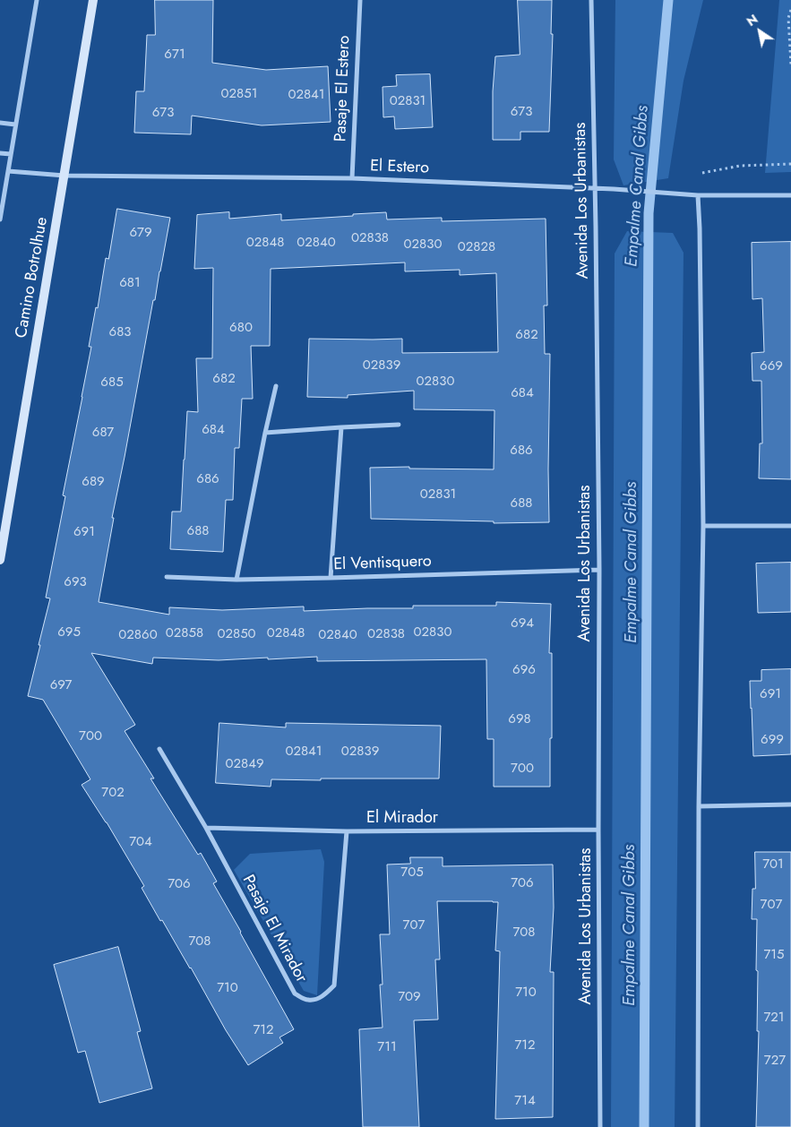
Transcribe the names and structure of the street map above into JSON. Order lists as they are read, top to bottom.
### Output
{
  "streets": {
    "street": [
      "Pasaje El Estero",
      "El Estero",
      "Avenida Los Urbanistas",
      "Camino Botrolhue",
      "El Ventisquero",
      "El Mirador",
      "Pasaje El Mirador"
    ]
  },
  "crossings": [
    ["Pasaje El Estero", "El Estero"],
    ["El Estero", "Avenida Los Urbanistas"],
    ["El Estero", "Camino Botrolhue"],
    ["Avenida Los Urbanistas", "El Ventisquero"],
    ["Avenida Los Urbanistas", "El Mirador"],
    ["El Mirador", "Pasaje El Mirador"]
  ],
  "water": ["Empalme Canal Gibbs"],
  "house_numbers": [
    "671",
    "02851",
    "02841",
    "02831",
    "673",
    "673",
    "679",
    "02838",
    "02848",
    "02840",
    "02830",
    "02828",
    "681",
    "680",
    "683",
    "682",
    "02839",
    "669",
    "682",
    "02830",
    "685",
    "684",
    "684",
    "687",
    "686",
    "686",
    "689",
    "02831",
    "688",
    "688",
    "691",
    "693",
    "694",
    "695",
    "02830",
    "02858",
    "02848",
    "02850",
    "02838",
    "02860",
    "02840",
    "696",
    "697",
    "691",
    "698",
    "700",
    "699",
    "02841",
    "02839",
    "02849",
    "700",
    "702",
    "704",
    "701",
    "705",
    "706",
    "706",
    "707",
    "707",
    "708",
    "708",
    "715",
    "710",
    "710",
    "709",
    "721",
    "712",
    "712",
    "711",
    "727",
    "714"
  ],
  "north": "top left"
}
